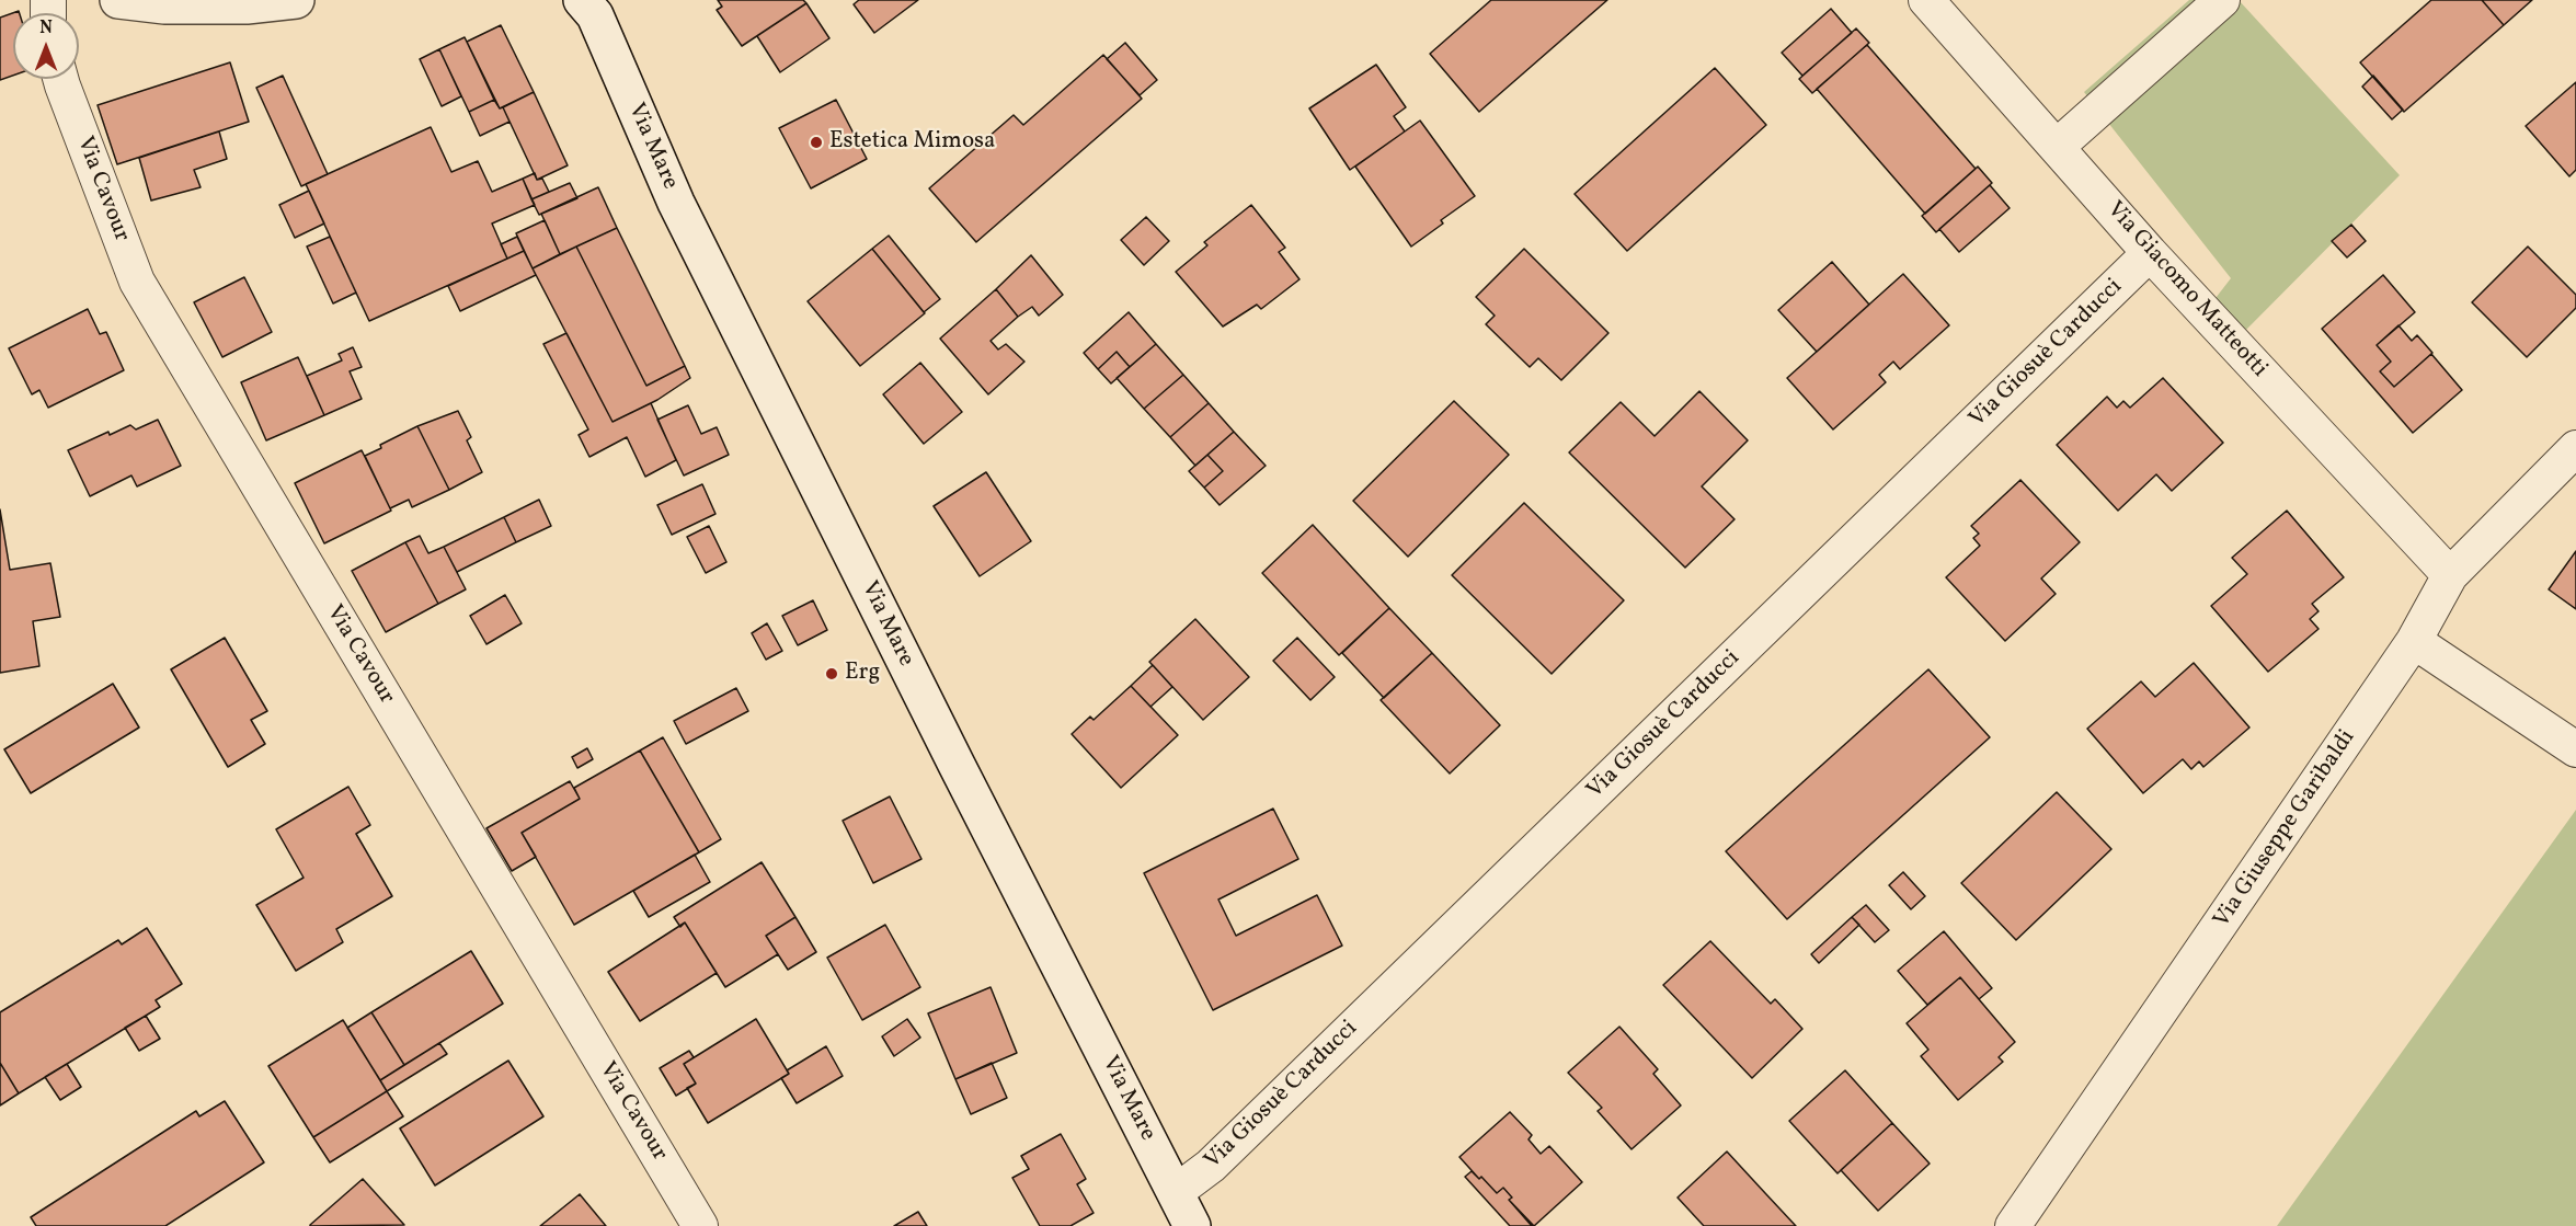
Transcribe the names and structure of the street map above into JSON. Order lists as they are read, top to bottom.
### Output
{
  "streets": {
    "main road": ["Via Mare"],
    "street": [
      "Via Cavour",
      "Via Giacomo Matteotti",
      "Via Giosuè Carducci",
      "Via Giuseppe Garibaldi"
    ]
  },
  "crossings": [
    ["Via Mare", "Via Giosuè Carducci"],
    ["Via Giacomo Matteotti", "Via Giosuè Carducci"],
    ["Via Giacomo Matteotti", "Via Giuseppe Garibaldi"]
  ],
  "places": ["Estetica Mimosa", "Erg"],
  "north": "top"
}
